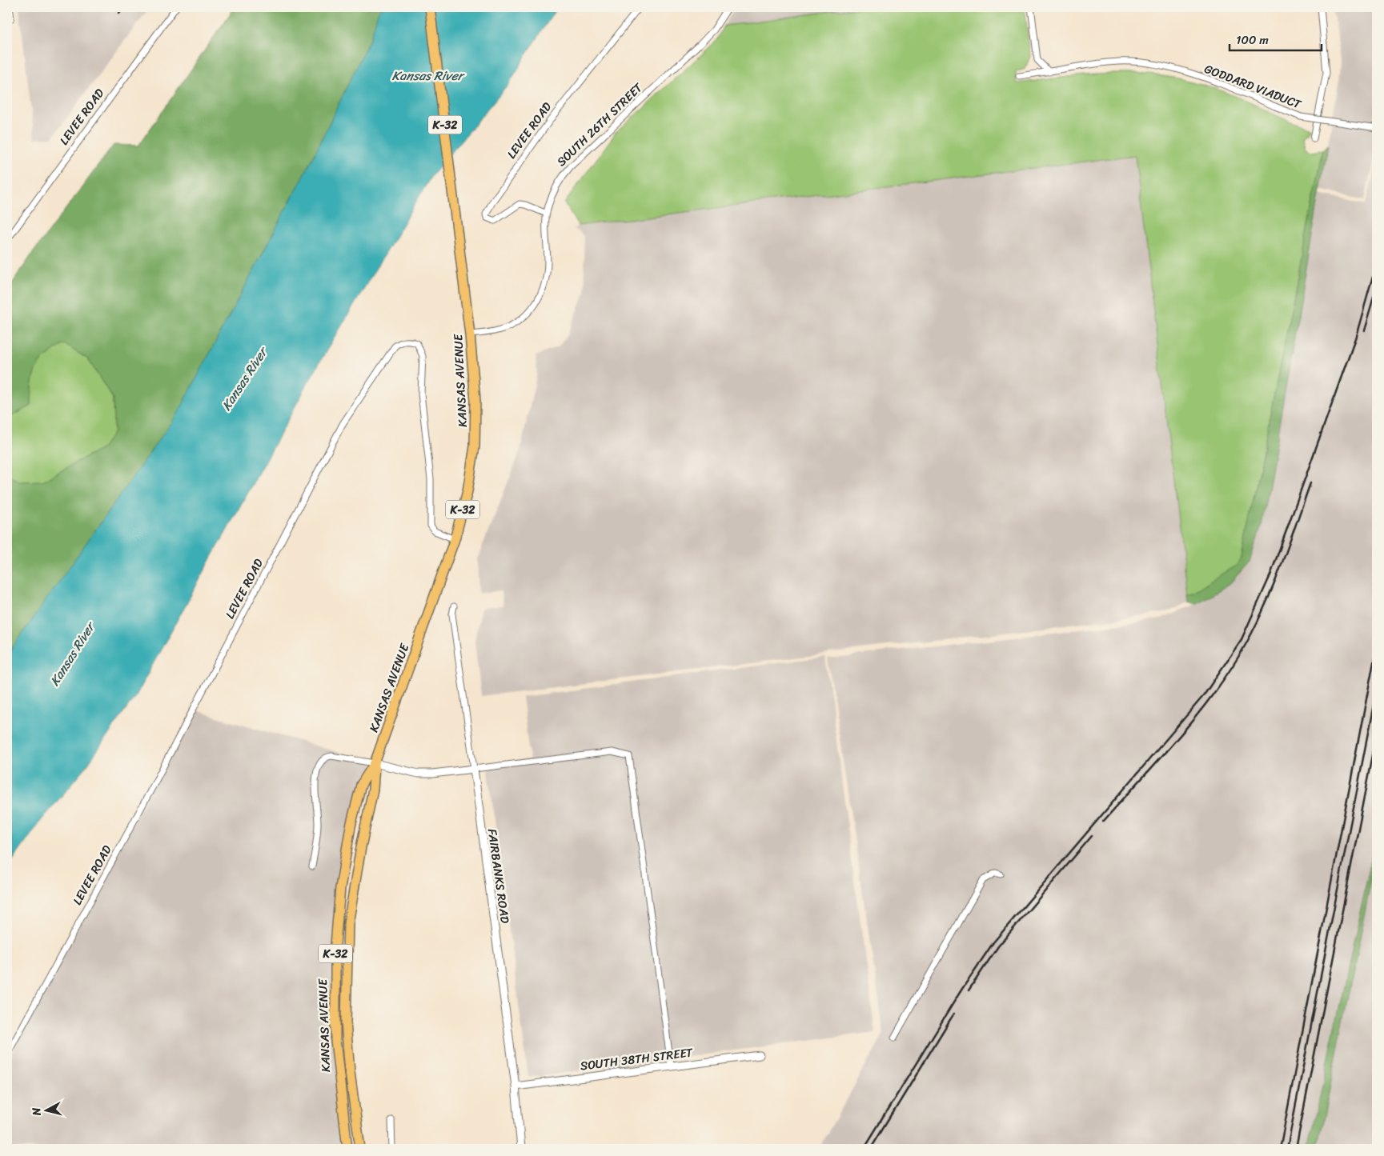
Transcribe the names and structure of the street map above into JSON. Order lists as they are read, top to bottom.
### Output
{
  "streets": {
    "main road": ["K-32", "KANSAS AVENUE"],
    "street": [
      "GODDARD VIADUCT",
      "LEVEE ROAD",
      "SOUTH 26TH STREET",
      "FAIRBANKS ROAD",
      "SOUTH 38TH STREET"
    ]
  },
  "crossings": [
    ["LEVEE ROAD", "SOUTH 26TH STREET"],
    ["LEVEE ROAD", "KANSAS AVENUE"],
    ["SOUTH 26TH STREET", "KANSAS AVENUE"],
    ["FAIRBANKS ROAD", "SOUTH 38TH STREET"]
  ],
  "water": ["Kansas River"],
  "scale_bar": "100 m",
  "north": "left"
}
